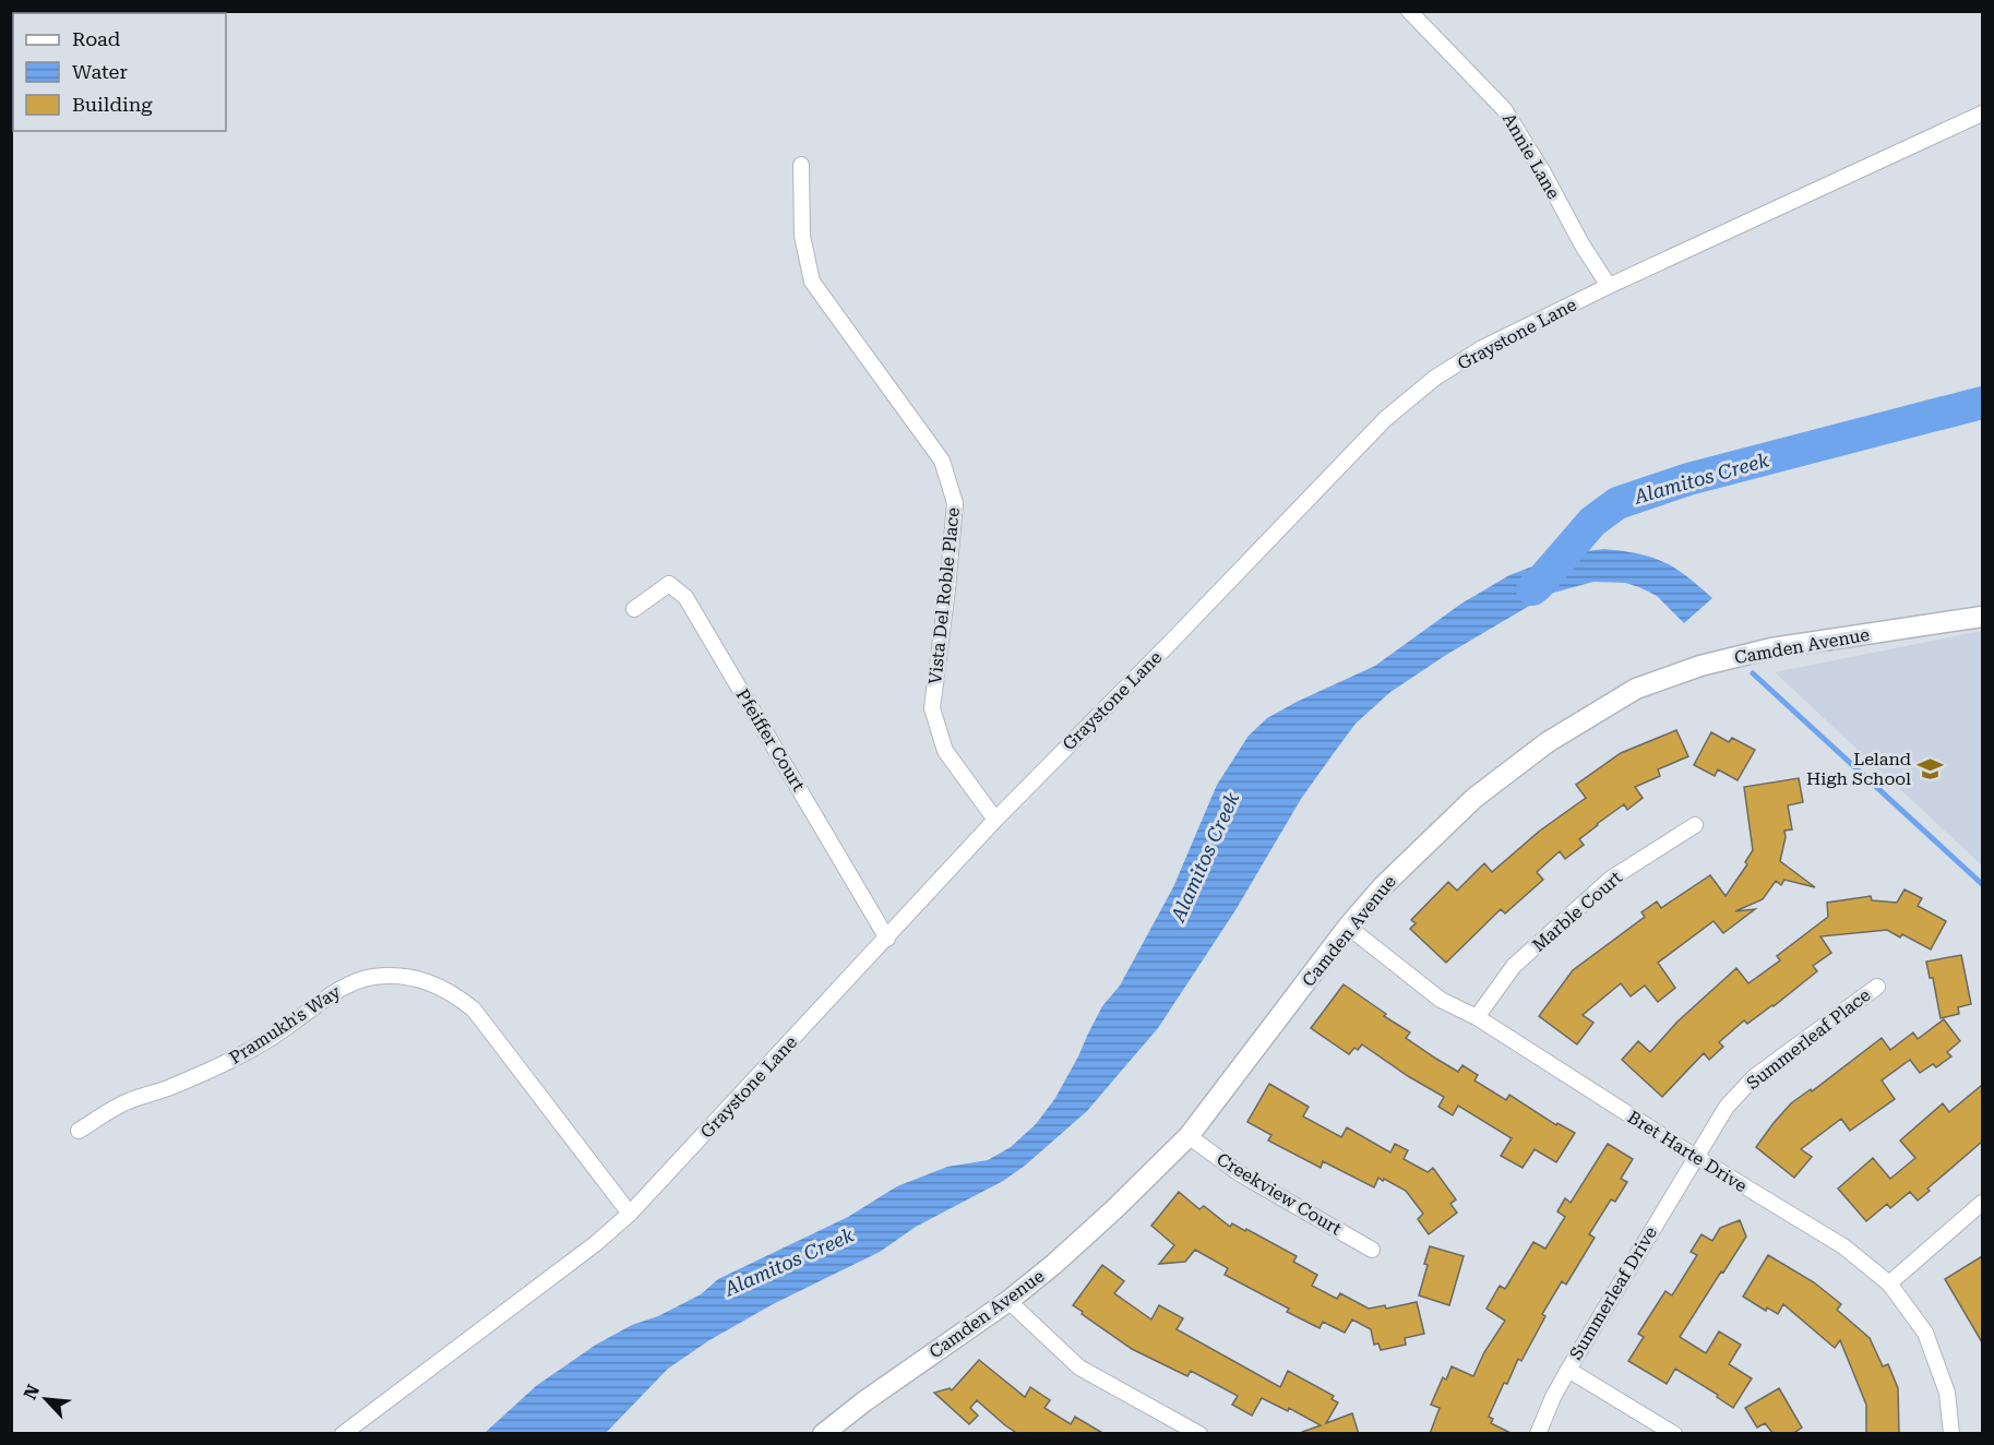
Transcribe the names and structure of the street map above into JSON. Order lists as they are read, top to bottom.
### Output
{
  "streets": {
    "street": [
      "Annie Lane",
      "Graystone Lane",
      "Vista Del Roble Place",
      "Camden Avenue",
      "Pfeiffer Court",
      "Marble Court",
      "Pramukh's Way",
      "Summerleaf Place",
      "Bret Harte Drive",
      "Creekview Court",
      "Summerleaf Drive"
    ]
  },
  "crossings": [
    ["Annie Lane", "Graystone Lane"],
    ["Graystone Lane", "Vista Del Roble Place"],
    ["Graystone Lane", "Pfeiffer Court"],
    ["Graystone Lane", "Pramukh's Way"],
    ["Camden Avenue", "Bret Harte Drive"],
    ["Camden Avenue", "Creekview Court"],
    ["Marble Court", "Bret Harte Drive"],
    ["Summerleaf Place", "Bret Harte Drive"],
    ["Summerleaf Place", "Summerleaf Drive"],
    ["Bret Harte Drive", "Summerleaf Drive"]
  ],
  "water": ["Alamitos Creek"],
  "places": {
    "school or university": ["Leland High School"]
  },
  "legend": ["Road", "Water", "Building"],
  "north": "top left"
}
